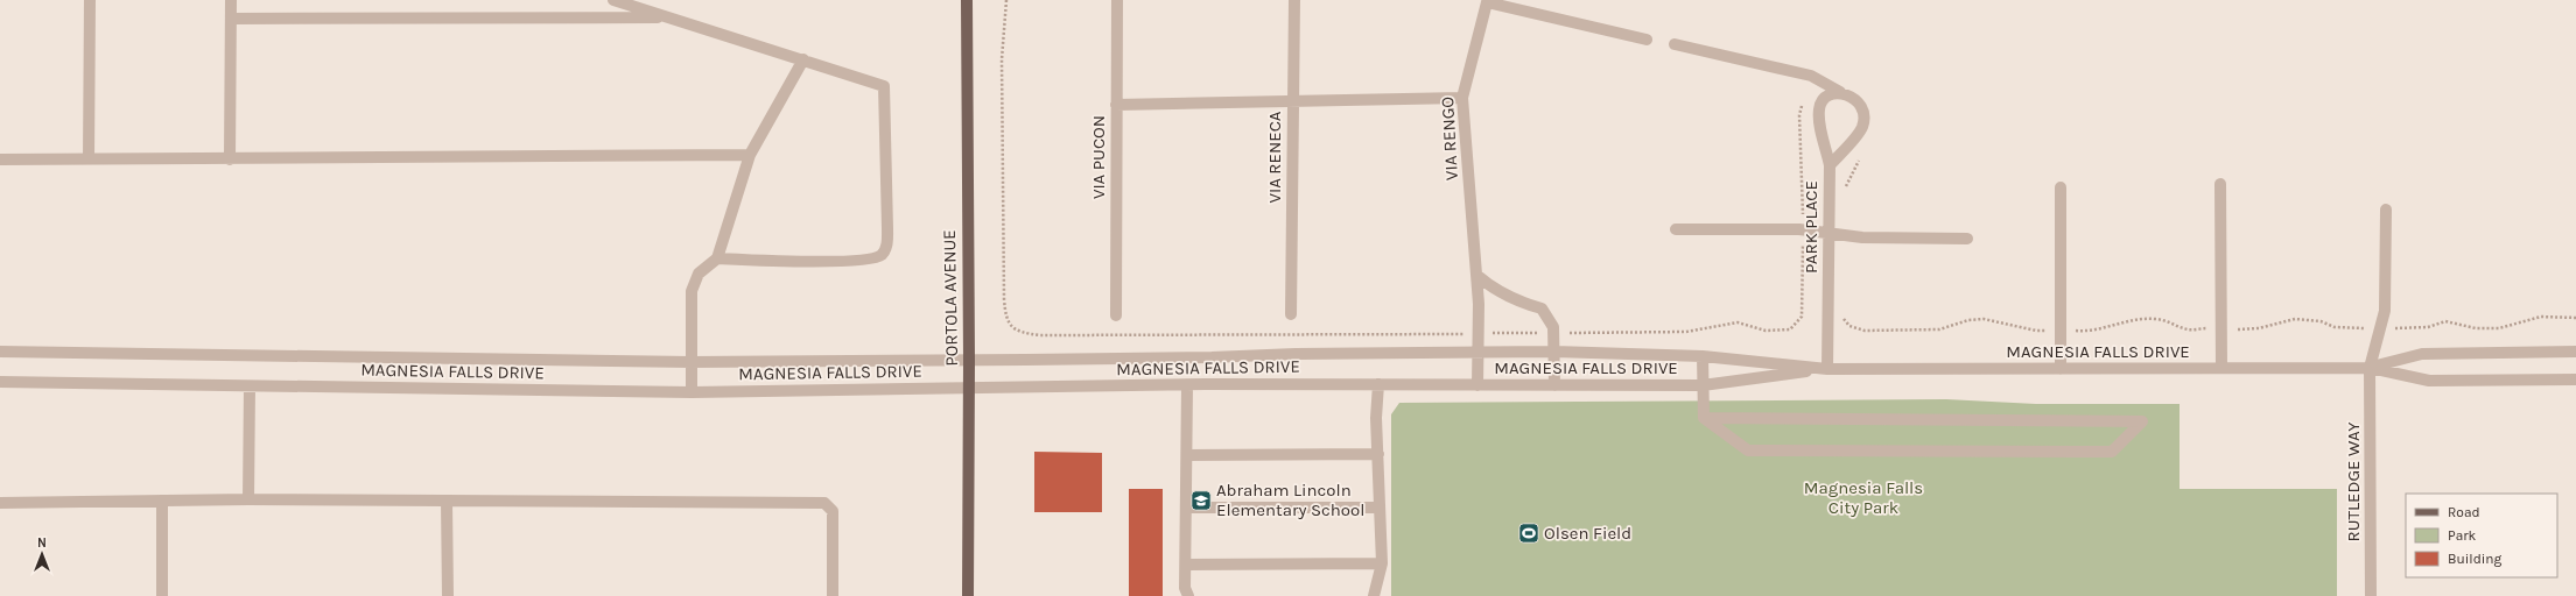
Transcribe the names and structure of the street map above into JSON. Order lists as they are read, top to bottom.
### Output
{
  "streets": {
    "main road": ["PORTOLA AVENUE"],
    "street": [
      "VIA RENGO",
      "VIA PUCON",
      "VIA RENECA",
      "PARK PLACE",
      "MAGNESIA FALLS DRIVE",
      "RUTLEDGE WAY"
    ]
  },
  "crossings": [
    ["VIA RENGO", "MAGNESIA FALLS DRIVE"],
    ["PARK PLACE", "MAGNESIA FALLS DRIVE"],
    ["PORTOLA AVENUE", "MAGNESIA FALLS DRIVE"],
    ["MAGNESIA FALLS DRIVE", "RUTLEDGE WAY"]
  ],
  "parks": ["Magnesia Falls City Park"],
  "places": {
    "school or university": ["Abraham Lincoln Elementary School"],
    "sports": ["Olsen Field"]
  },
  "legend": ["Road", "Park", "Building"],
  "north": "top"
}
